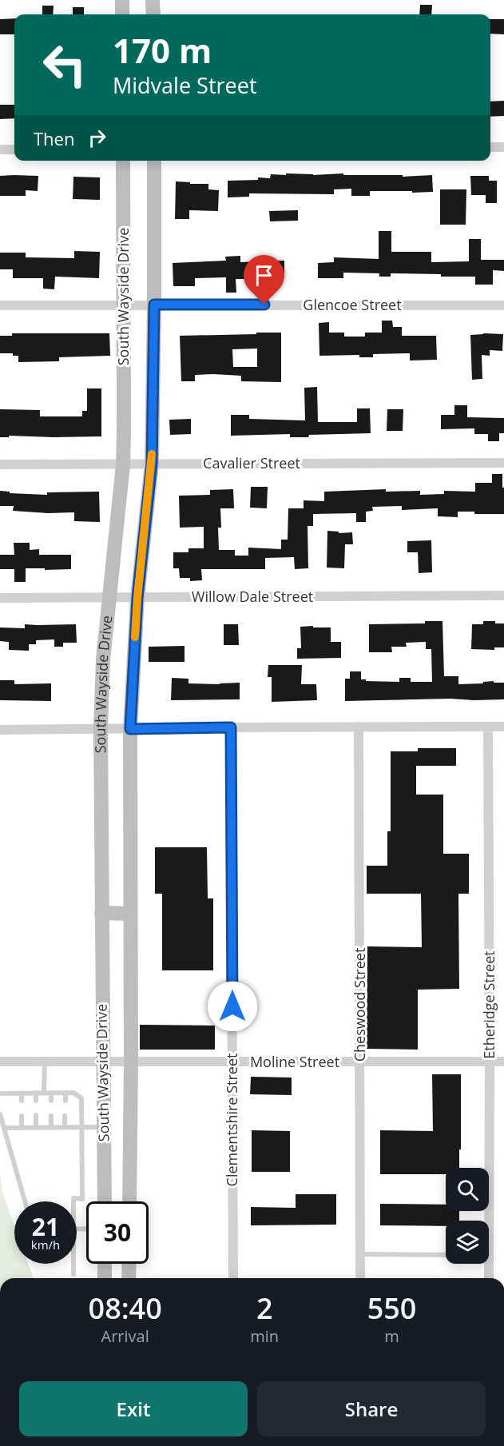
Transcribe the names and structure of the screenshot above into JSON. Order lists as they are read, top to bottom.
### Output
{
  "streets": {
    "main road": ["South Wayside Drive"],
    "street": [
      "Glencoe Street",
      "Cavalier Street",
      "Willow Dale Street",
      "Cheswood Street",
      "Etheridge Street",
      "Moline Street",
      "Clementshire Street"
    ]
  },
  "crossings": [
    ["South Wayside Drive", "Glencoe Street"],
    ["South Wayside Drive", "Cavalier Street"],
    ["South Wayside Drive", "Willow Dale Street"],
    ["South Wayside Drive", "Moline Street"],
    ["Cheswood Street", "Moline Street"],
    ["Etheridge Street", "Moline Street"],
    ["Moline Street", "Clementshire Street"]
  ],
  "page": {
    "turn": ["170 m", "Midvale Street"],
    "then": "Then",
    "speed": "21 km/h",
    "limit": "30",
    "eta": [
      "08:40",
      "Arrival",
      "2",
      "min",
      "550",
      "m"
    ],
    "buttons": ["Exit", "Share"]
  }
}
